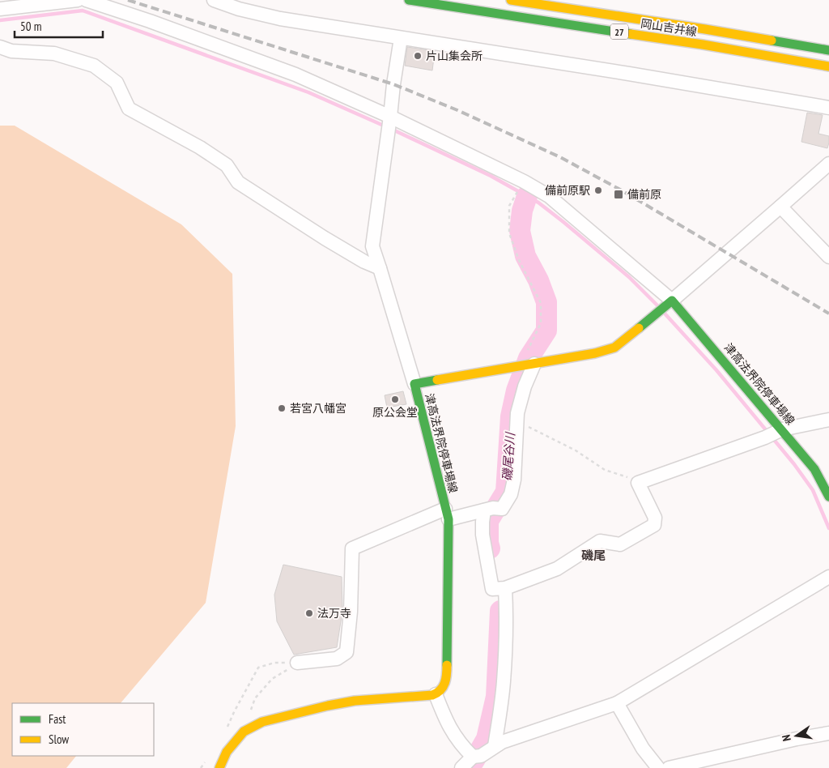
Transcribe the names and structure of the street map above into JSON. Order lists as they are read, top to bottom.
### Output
{
  "streets": {
    "main road": ["岡山吉井線", "27", "津高法界院停車場線"]
  },
  "districts": ["磯尾"],
  "water": ["磯尾谷川"],
  "places": {
    "other": [
      "片山集会所",
      "備前原駅",
      "原公会堂",
      "若宮八幡宮",
      "法万寺"
    ],
    "transit": ["備前原"]
  },
  "legend": ["Fast", "Slow"],
  "scale_bar": "50 m",
  "north": "left"
}
